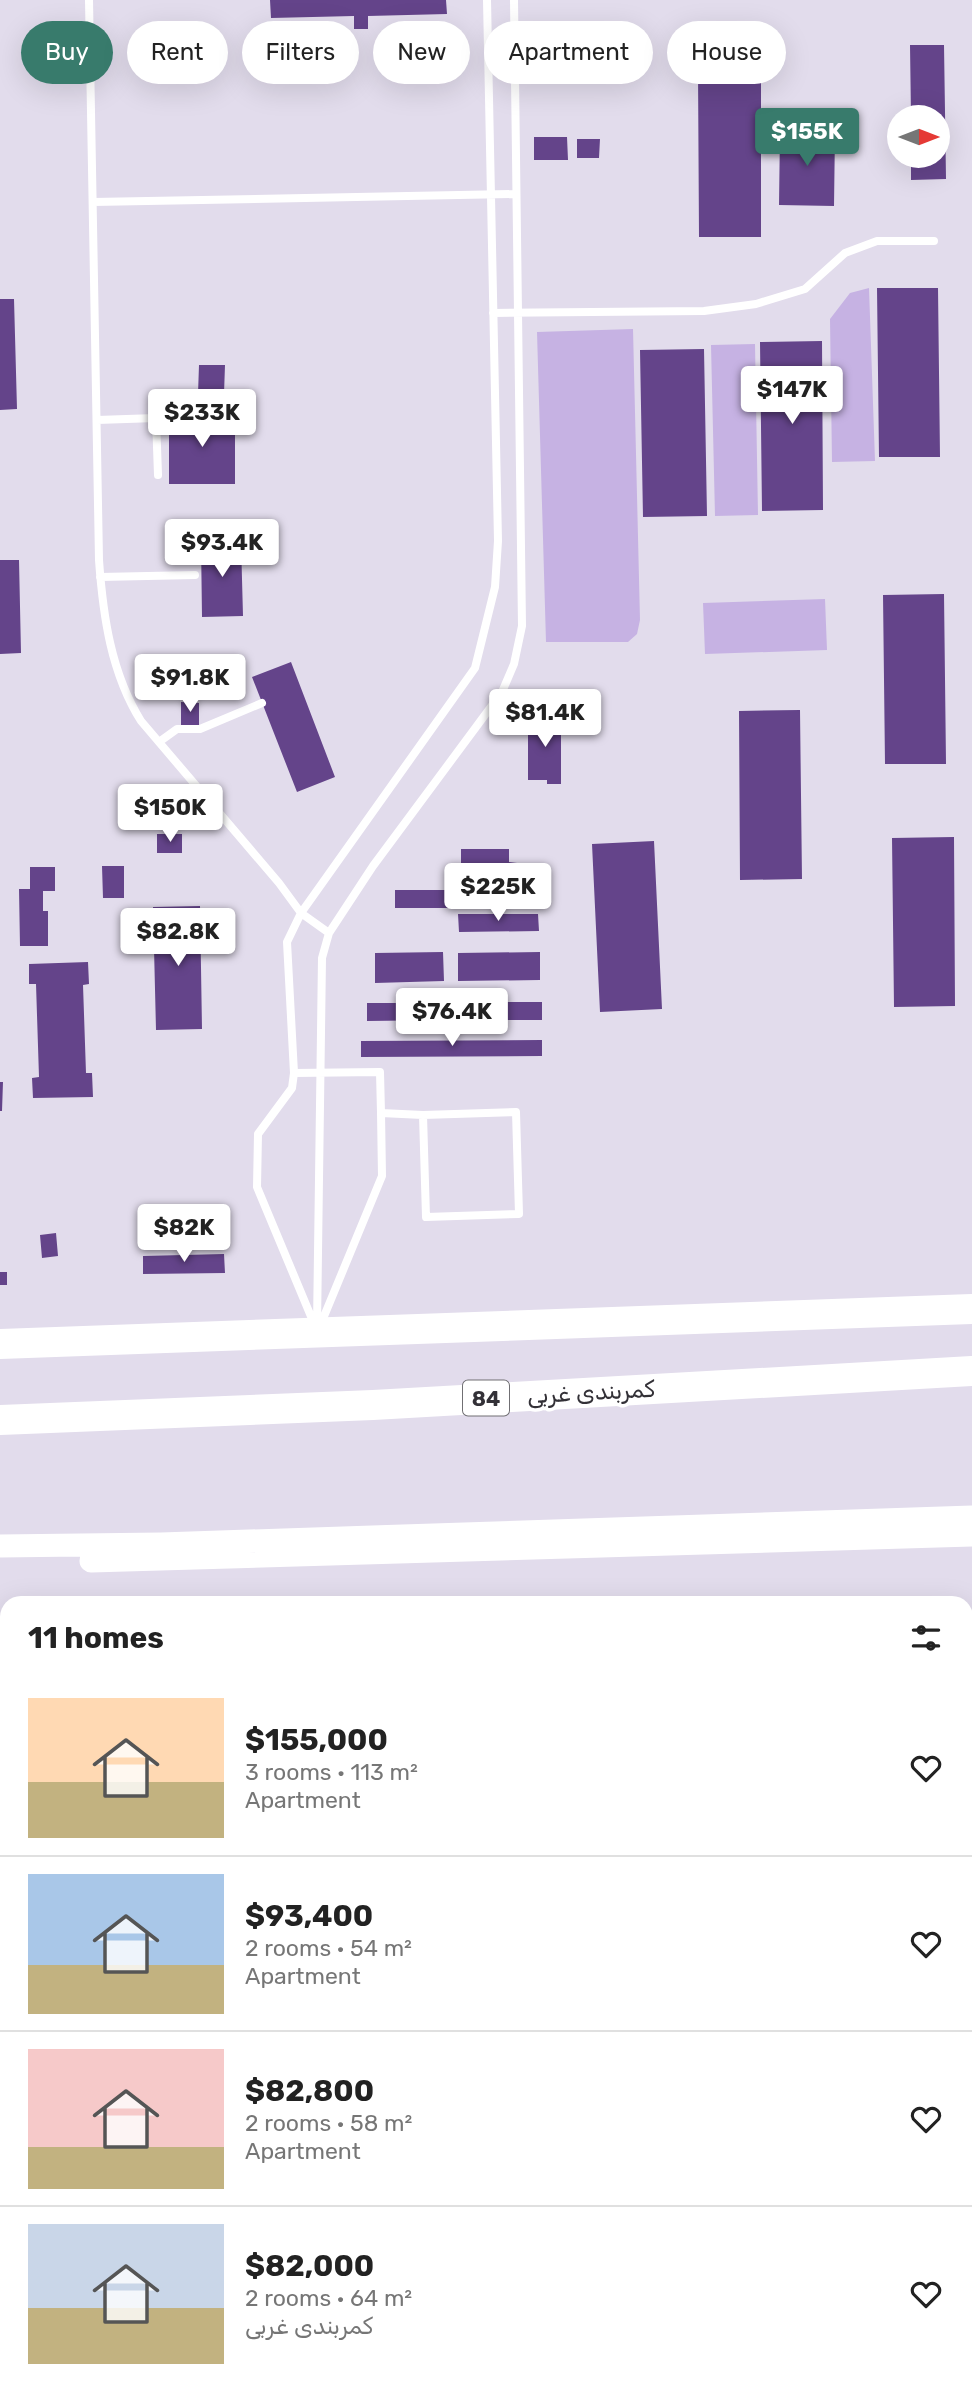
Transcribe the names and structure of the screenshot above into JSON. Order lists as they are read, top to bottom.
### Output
{
  "streets": {
    "highway": ["کمربندی غربی", "84"]
  },
  "north": "right",
  "page": {
    "chip": [
      "Buy",
      "Rent",
      "Filters",
      "New",
      "Apartment",
      "House"
    ],
    "price": [
      "$155K",
      "$147K",
      "$233K",
      "$93.4K",
      "$91.8K",
      "$81.4K",
      "$150K",
      "$225K",
      "$82.8K",
      "$76.4K",
      "$82K"
    ],
    "heading": "11 homes",
    "list": [
      {
        "name": "$155,000",
        "note": "3 rooms · 113 m² · Apartment"
      },
      {
        "name": "$93,400",
        "note": "2 rooms · 54 m² · Apartment"
      },
      {
        "name": "$82,800",
        "note": "2 rooms · 58 m² · Apartment"
      },
      {
        "name": "$82,000",
        "note": "2 rooms · 64 m² · کمربندی غربی"
      }
    ]
  }
}
